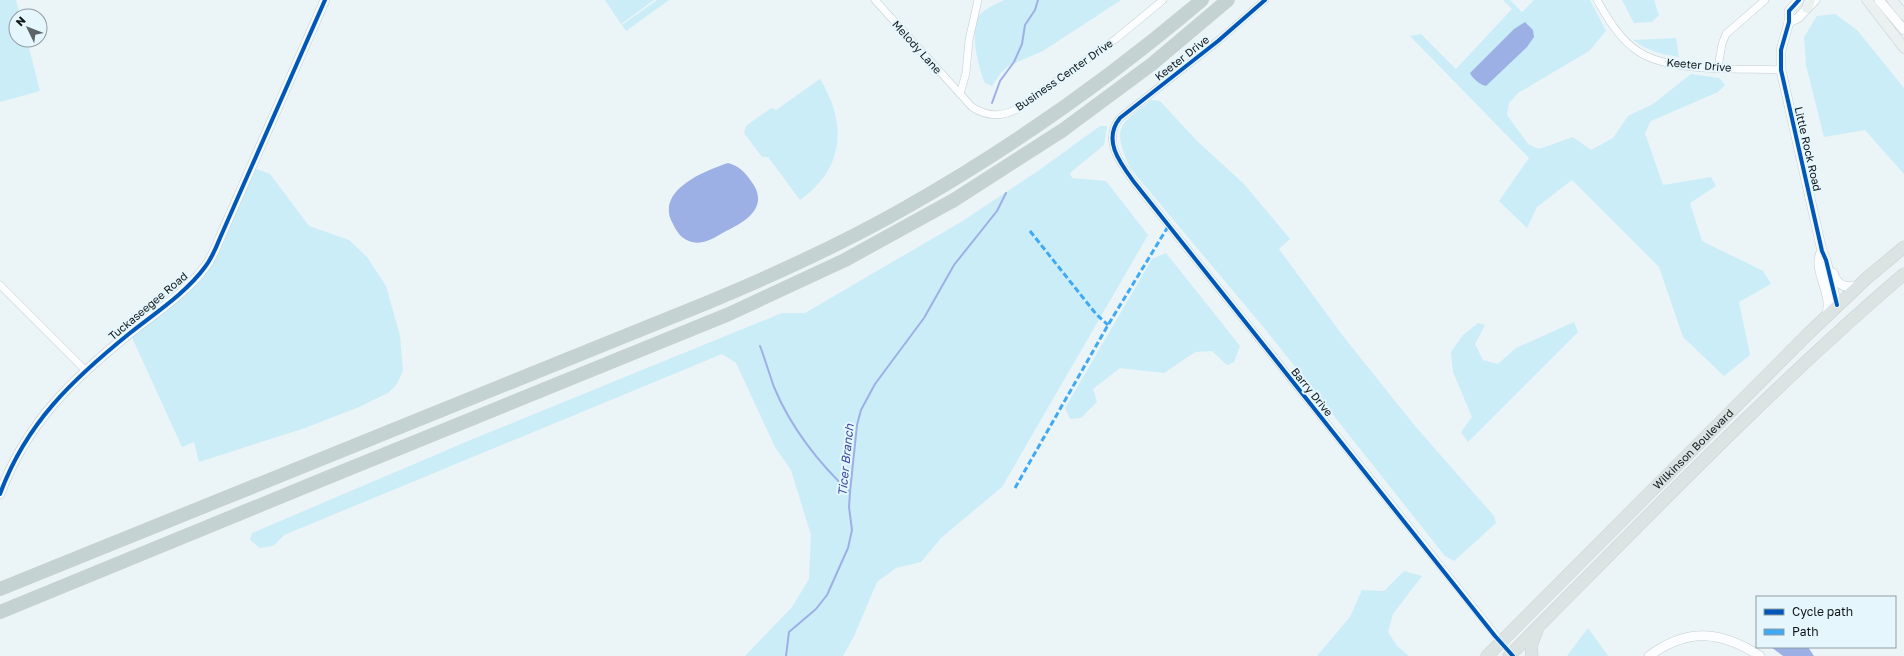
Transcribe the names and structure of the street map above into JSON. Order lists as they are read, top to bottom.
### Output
{
  "streets": {
    "main road": ["Wilkinson Boulevard"],
    "street": [
      "Melody Lane",
      "Keeter Drive",
      "Business Center Drive",
      "Little Rock Road",
      "Tuckaseegee Road",
      "Barry Drive"
    ]
  },
  "crossings": [
    ["Melody Lane", "Business Center Drive"],
    ["Keeter Drive", "Little Rock Road"],
    ["Keeter Drive", "Barry Drive"],
    ["Little Rock Road", "Wilkinson Boulevard"],
    ["Barry Drive", "Wilkinson Boulevard"]
  ],
  "water": ["Ticer Branch"],
  "legend": ["Cycle path", "Path"],
  "north": "top left"
}
